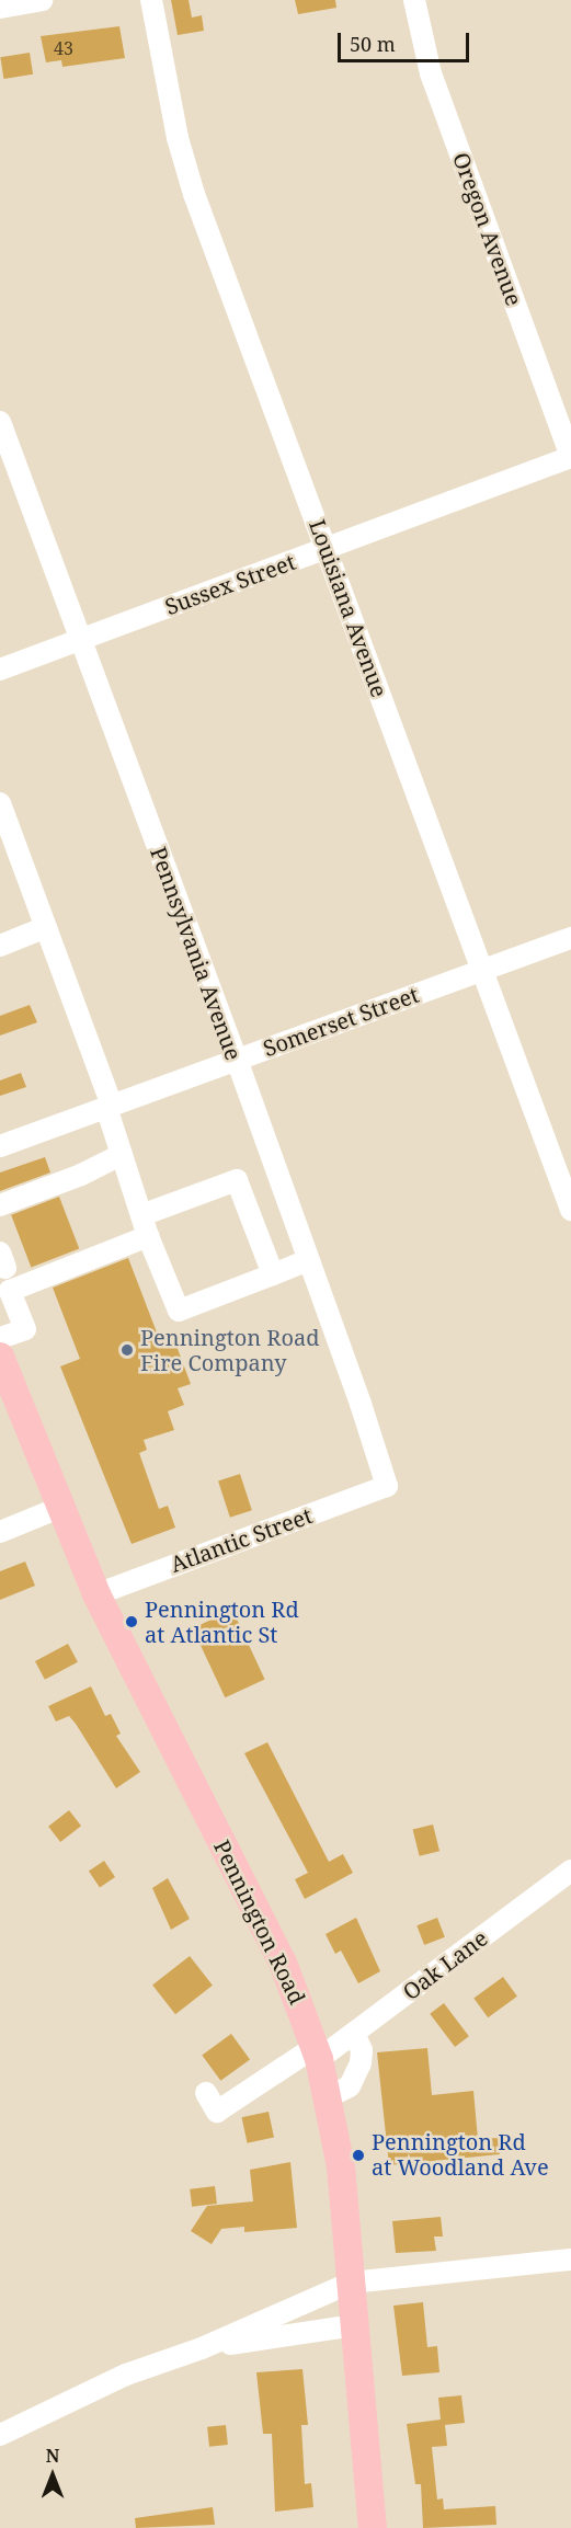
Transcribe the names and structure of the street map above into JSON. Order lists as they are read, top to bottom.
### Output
{
  "streets": {
    "main road": ["Pennington Road"],
    "street": [
      "Oregon Avenue",
      "Sussex Street",
      "Louisiana Avenue",
      "Pennsylvania Avenue",
      "Somerset Street",
      "Atlantic Street",
      "Oak Lane"
    ]
  },
  "crossings": [
    ["Oregon Avenue", "Sussex Street"],
    ["Sussex Street", "Louisiana Avenue"],
    ["Sussex Street", "Pennsylvania Avenue"],
    ["Louisiana Avenue", "Somerset Street"],
    ["Pennsylvania Avenue", "Somerset Street"],
    ["Pennsylvania Avenue", "Atlantic Street"],
    ["Atlantic Street", "Pennington Road"],
    ["Pennington Road", "Oak Lane"]
  ],
  "places": ["Pennington Road Fire Company", "Pennington Rd at Atlantic St", "Pennington Rd at Woodland Ave"],
  "house_numbers": ["43"],
  "scale_bar": "50 m",
  "north": "top"
}
